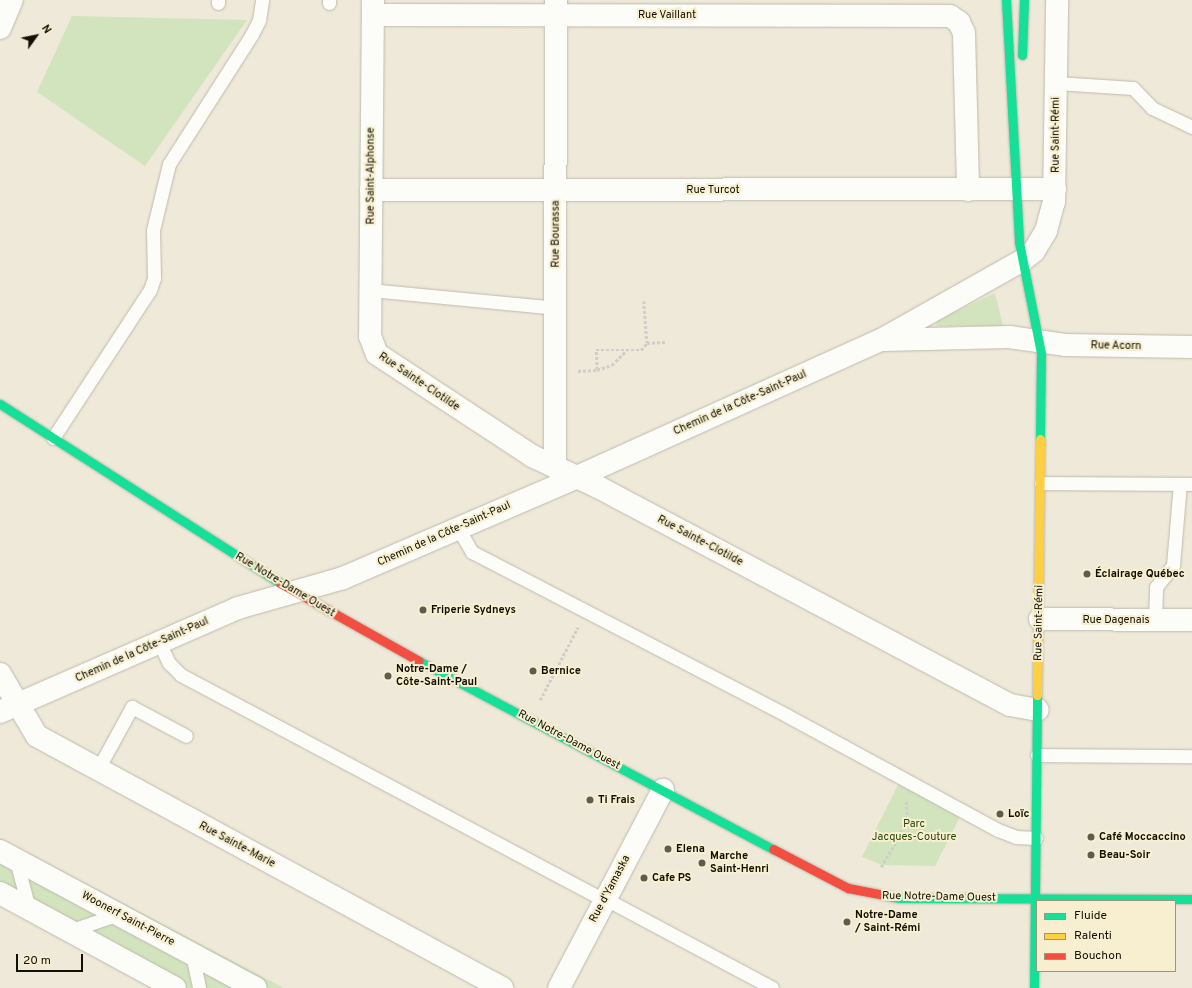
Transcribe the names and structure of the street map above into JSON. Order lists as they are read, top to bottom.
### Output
{
  "streets": {
    "main road": ["Rue Saint-Rémi", "Rue Notre-Dame Ouest"],
    "street": [
      "Rue Vaillant",
      "Rue Saint-Alphonse",
      "Rue Turcot",
      "Rue Bourassa",
      "Rue Acorn",
      "Rue Sainte-Clotilde",
      "Chemin de la Côte-Saint-Paul",
      "Rue Dagenais",
      "Rue Sainte-Marie",
      "Rue d'Yamaska",
      "Woonerf Saint-Pierre"
    ]
  },
  "crossings": [
    ["Rue Vaillant", "Rue Saint-Alphonse"],
    ["Rue Vaillant", "Rue Turcot"],
    ["Rue Vaillant", "Rue Bourassa"],
    ["Rue Saint-Rémi", "Rue Turcot"],
    ["Rue Saint-Rémi", "Rue Acorn"],
    ["Rue Saint-Rémi", "Rue Sainte-Clotilde"],
    ["Rue Saint-Rémi", "Chemin de la Côte-Saint-Paul"],
    ["Rue Saint-Rémi", "Rue Notre-Dame Ouest"],
    ["Rue Saint-Rémi", "Rue Dagenais"],
    ["Rue Saint-Alphonse", "Rue Turcot"],
    ["Rue Saint-Alphonse", "Rue Sainte-Clotilde"],
    ["Rue Turcot", "Rue Bourassa"],
    ["Rue Bourassa", "Rue Sainte-Clotilde"],
    ["Rue Acorn", "Chemin de la Côte-Saint-Paul"],
    ["Rue Sainte-Clotilde", "Chemin de la Côte-Saint-Paul"],
    ["Chemin de la Côte-Saint-Paul", "Rue Notre-Dame Ouest"],
    ["Chemin de la Côte-Saint-Paul", "Rue Sainte-Marie"],
    ["Rue Notre-Dame Ouest", "Rue d'Yamaska"]
  ],
  "parks": ["Parc Jacques-Couture"],
  "places": [
    "Éclairage Québec",
    "Friperie Sydneys",
    "Bernice",
    "Notre-Dame / Côte-Saint-Paul",
    "Ti Frais",
    "Loïc",
    "Café Moccaccino",
    "Elena",
    "Beau-Soir",
    "Marche Saint-Henri",
    "Cafe PS",
    "Notre-Dame / Saint-Rémi"
  ],
  "legend": ["Fluide", "Ralenti", "Bouchon"],
  "scale_bar": "20 m",
  "north": "top right"
}
